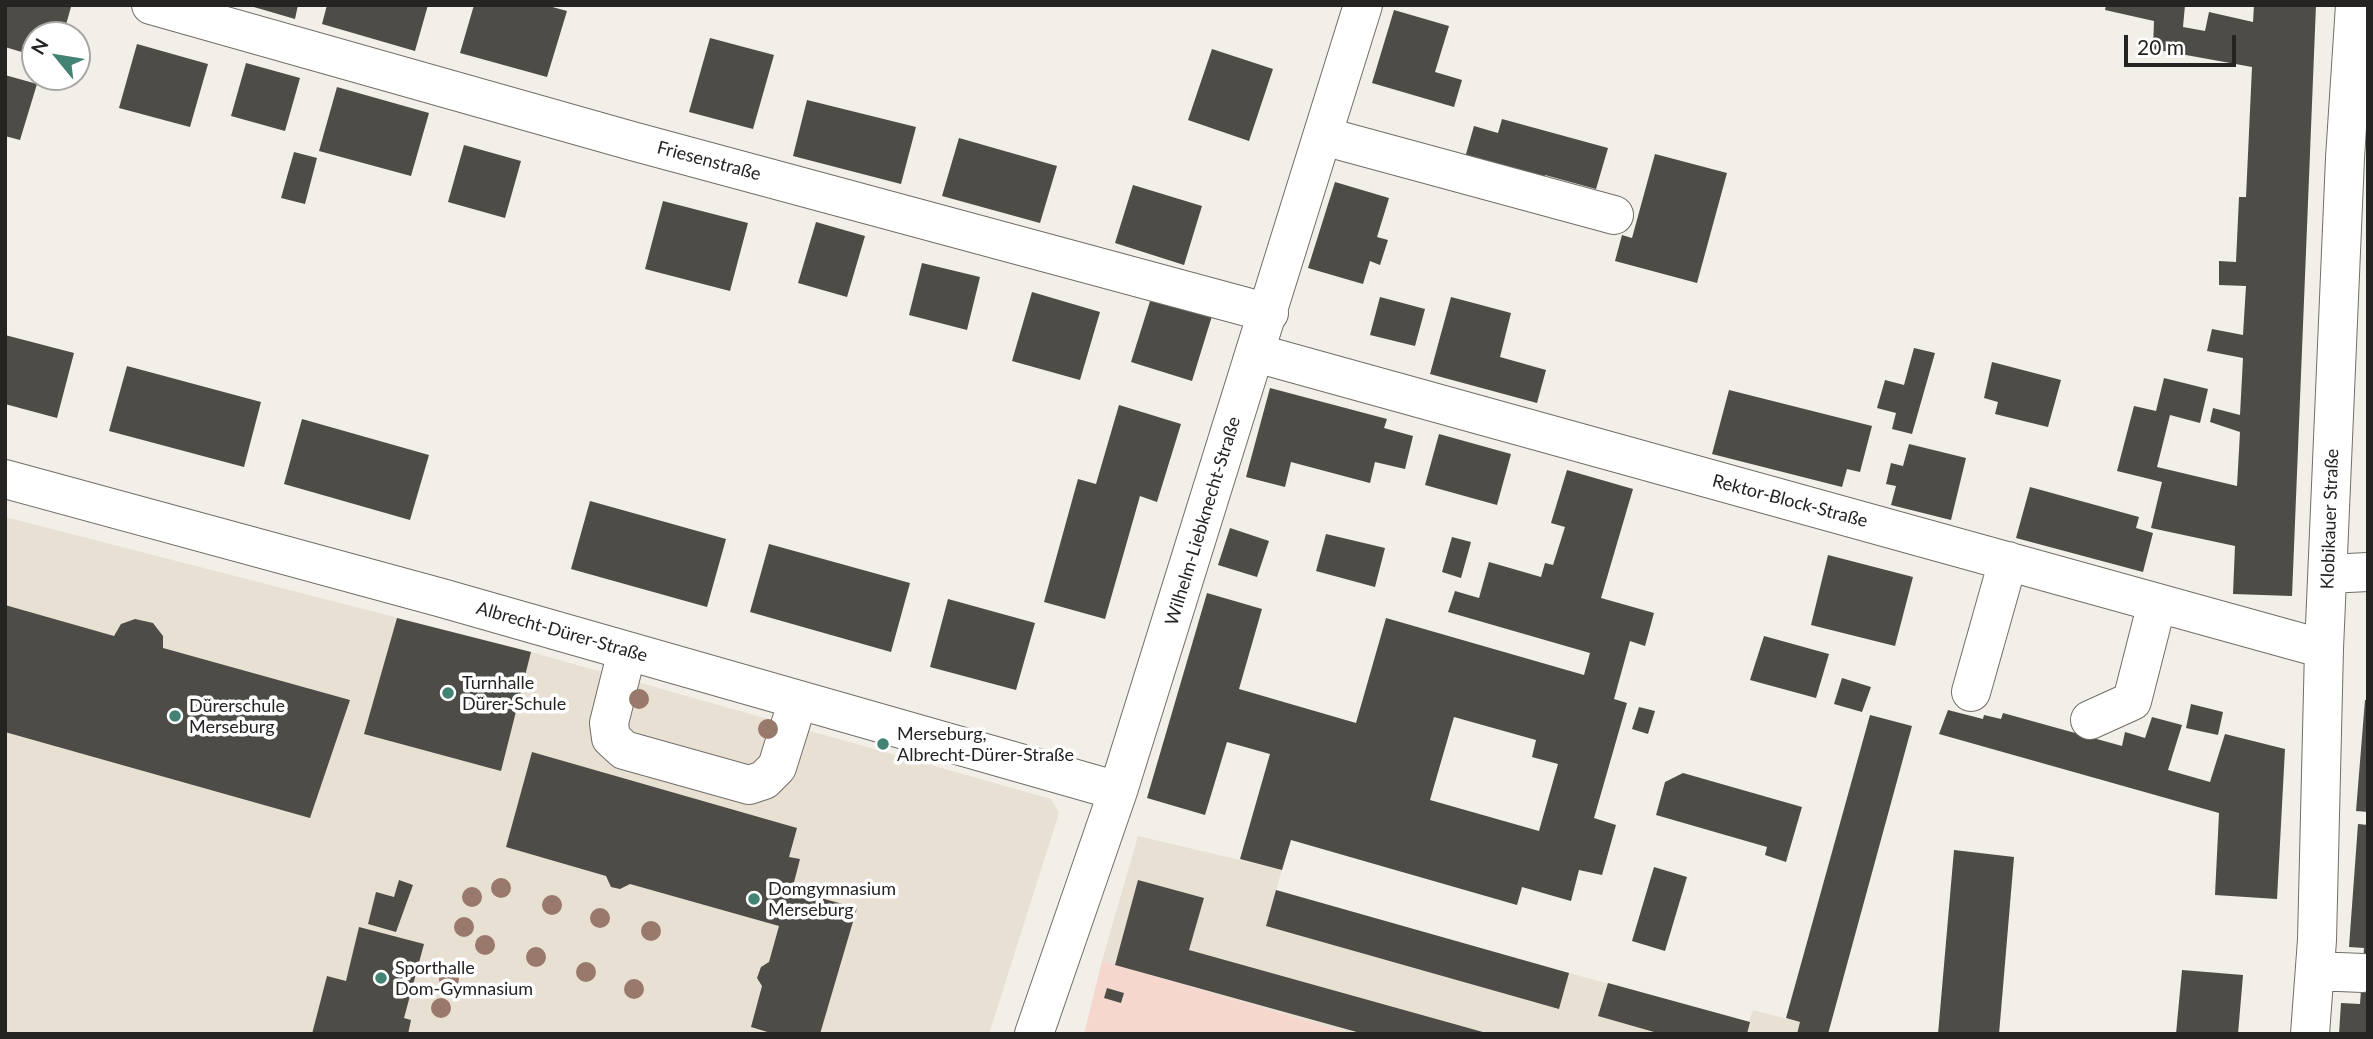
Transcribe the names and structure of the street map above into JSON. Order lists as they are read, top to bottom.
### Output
{
  "streets": {
    "street": [
      "Friesenstraße",
      "Rektor-Block-Straße",
      "Klobikauer Straße",
      "Wilhelm-Liebknecht-Straße",
      "Albrecht-Dürer-Straße"
    ]
  },
  "crossings": [
    ["Friesenstraße", "Wilhelm-Liebknecht-Straße"],
    ["Rektor-Block-Straße", "Klobikauer Straße"],
    ["Rektor-Block-Straße", "Wilhelm-Liebknecht-Straße"],
    ["Wilhelm-Liebknecht-Straße", "Albrecht-Dürer-Straße"]
  ],
  "places": [
    "Turnhalle Dürer-Schule",
    "Dürerschule Merseburg",
    "Merseburg, Albrecht-Dürer-Straße",
    "Domgymnasium Merseburg",
    "Sporthalle Dom-Gymnasium"
  ],
  "scale_bar": "20 m",
  "north": "top left"
}
